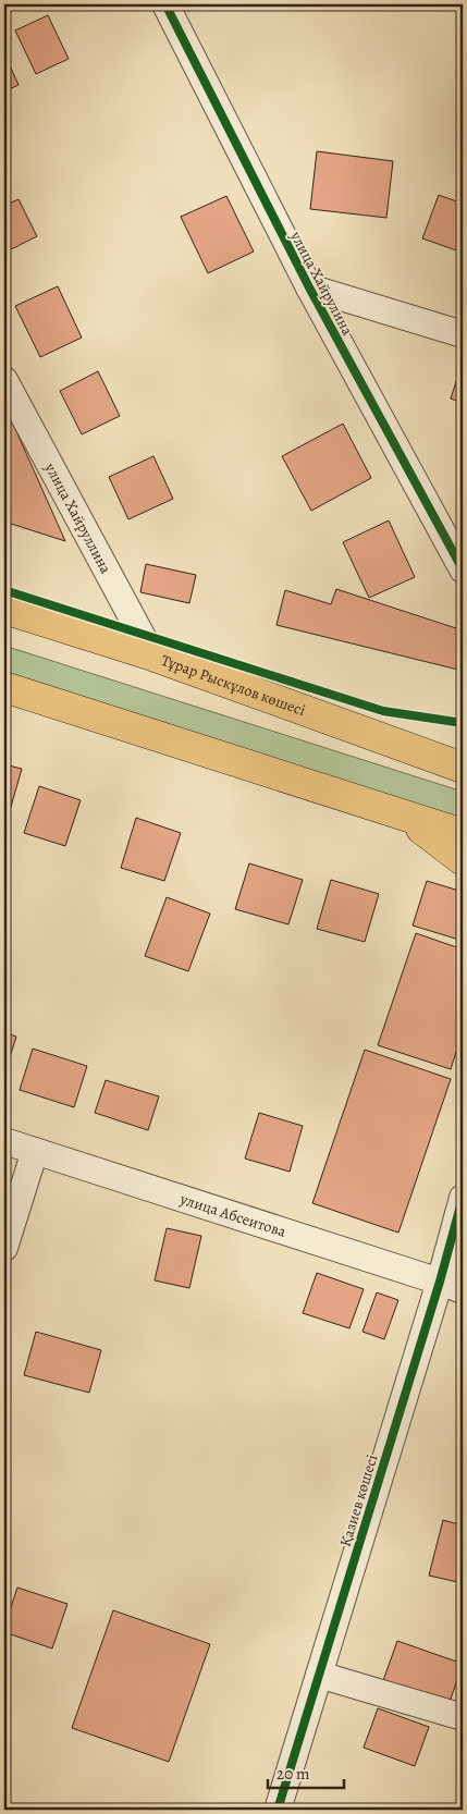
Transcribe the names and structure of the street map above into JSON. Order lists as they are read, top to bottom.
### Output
{
  "streets": {
    "main road": ["Тұрар Рыскұлов көшесі"],
    "street": [
      "улица Хайрулина",
      "улица Хайруллина",
      "улица Абсеитова",
      "Қазиев көшесі"
    ]
  },
  "crossings": [
    ["улица Хайруллина", "Тұрар Рыскұлов көшесі"],
    ["улица Абсеитова", "Қазиев көшесі"]
  ],
  "scale_bar": "20 m"
}
